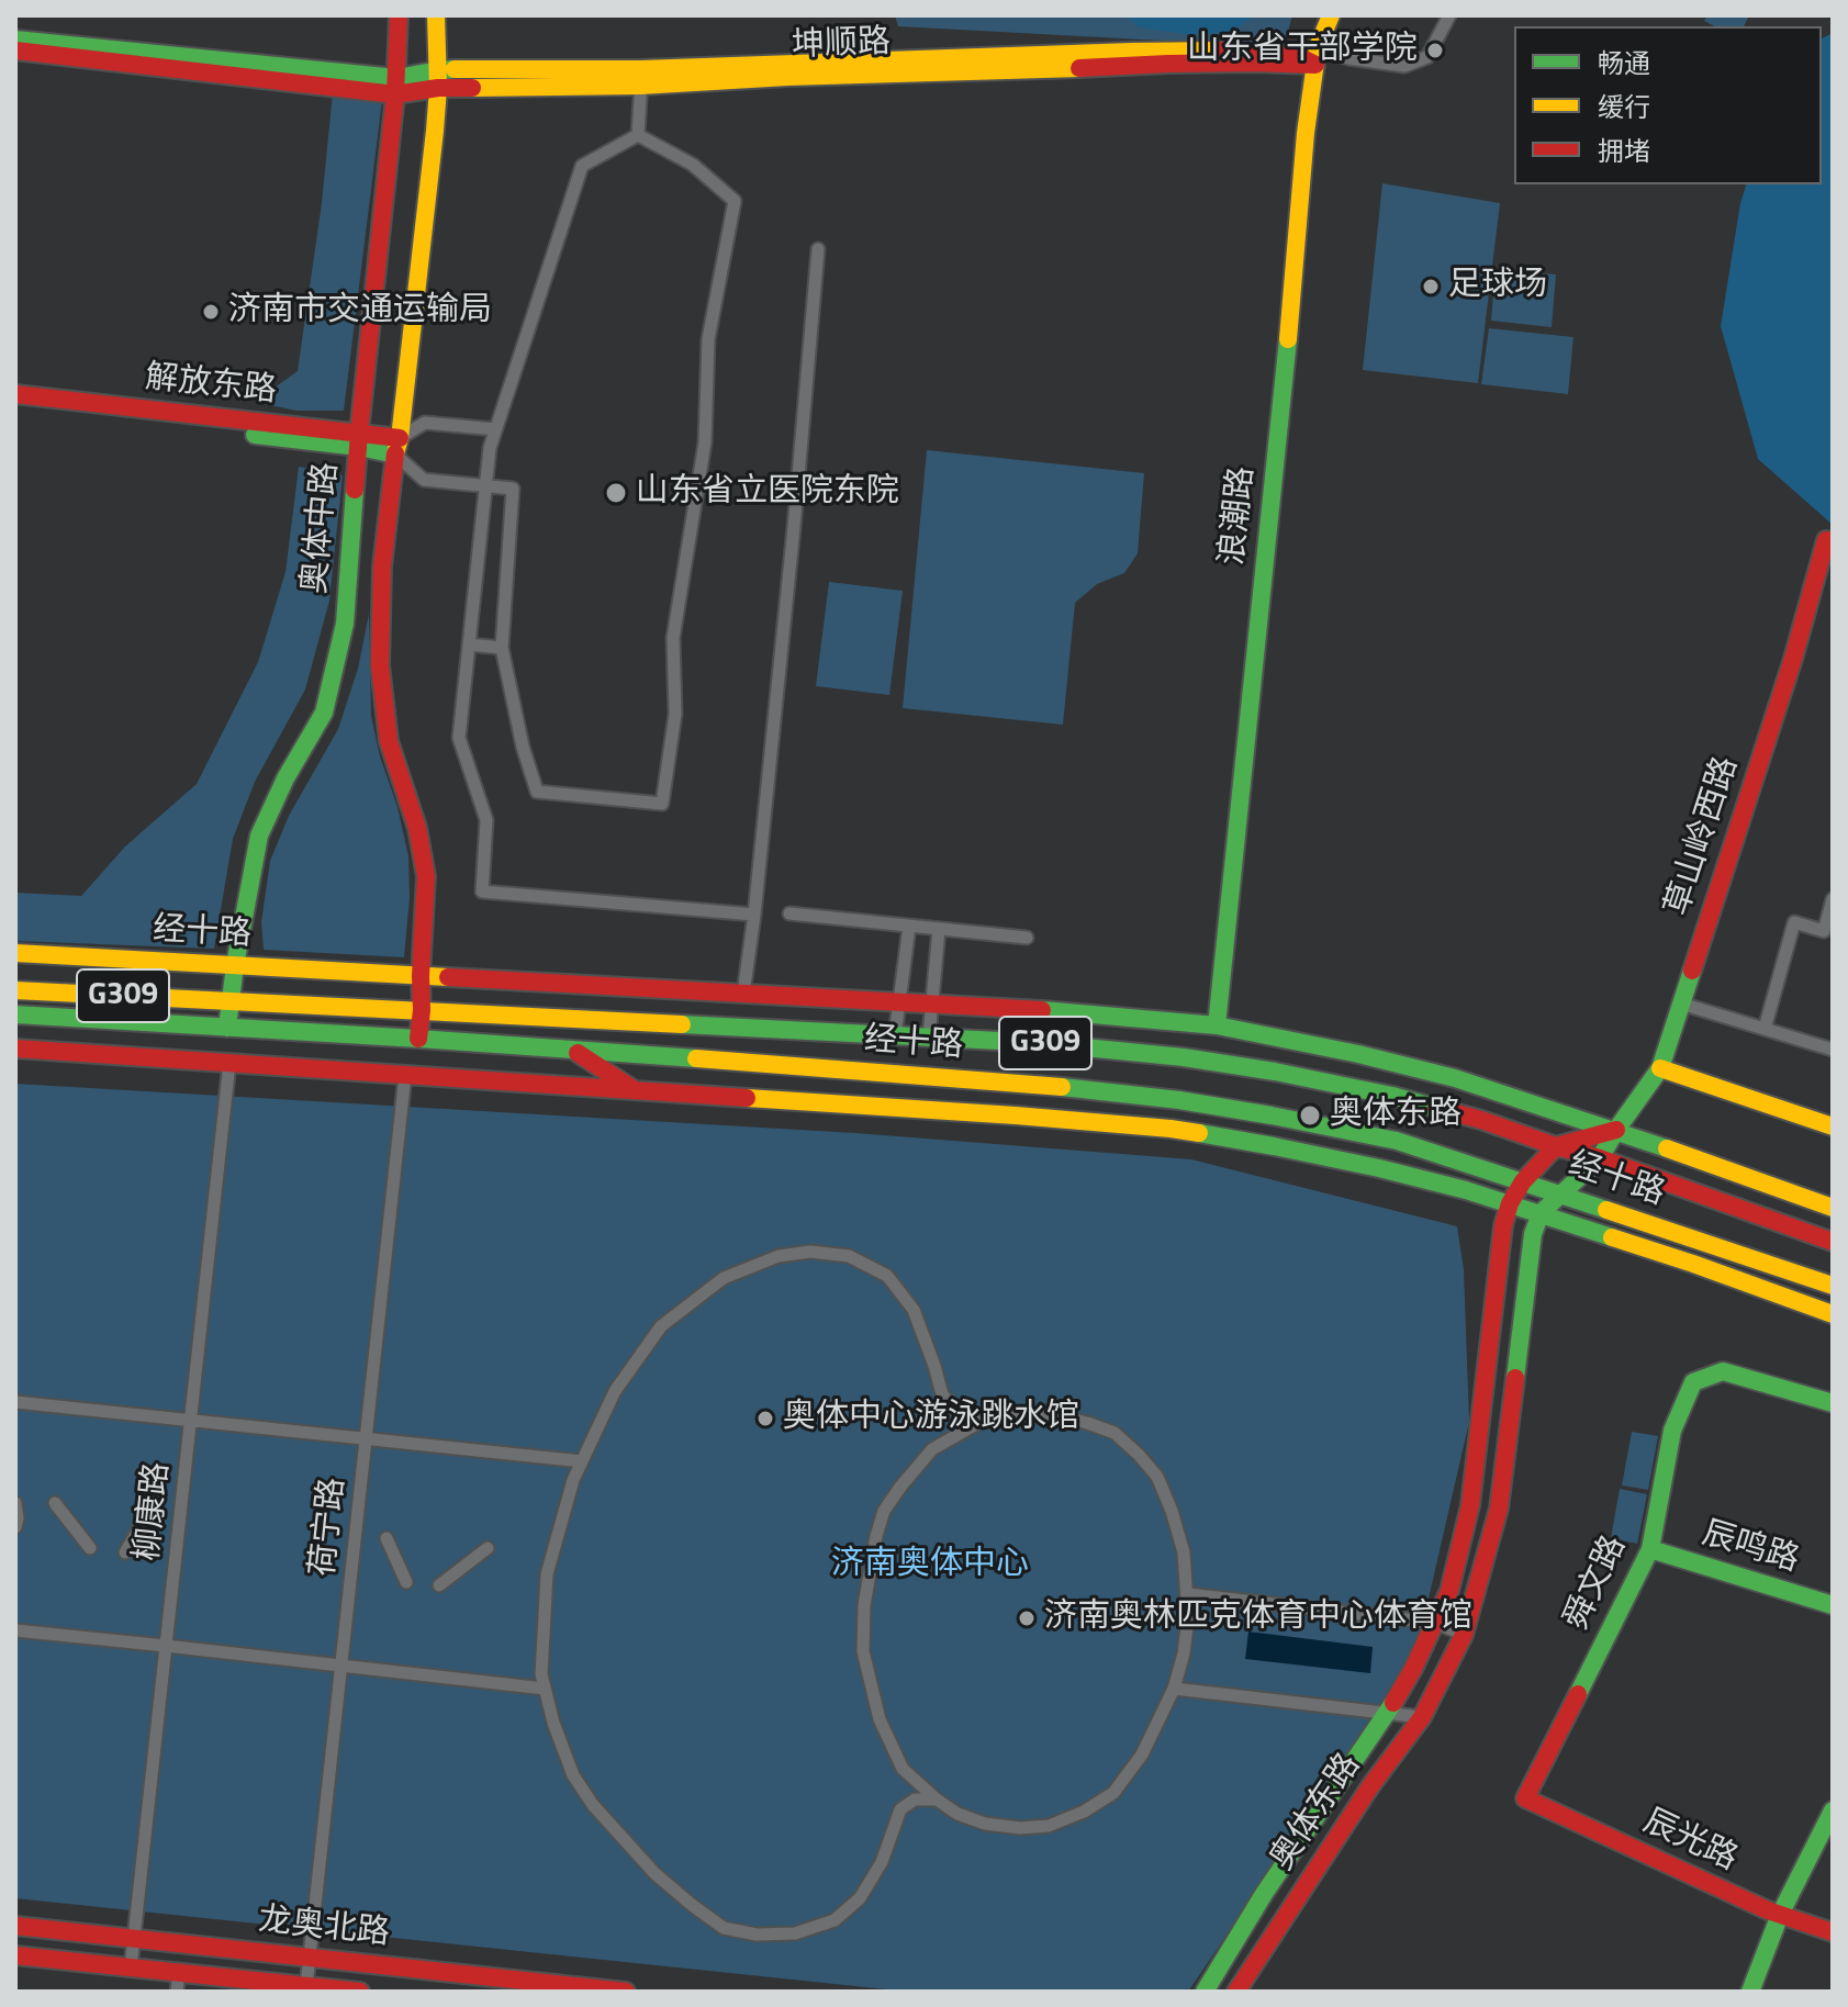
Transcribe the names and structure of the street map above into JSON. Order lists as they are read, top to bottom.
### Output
{
  "streets": {
    "main road": [
      "坤顺路",
      "解放东路",
      "浪潮路",
      "奥体中路",
      "草山岭西路",
      "经十路",
      "G309",
      "辰鸣路",
      "舜文路",
      "奥体东路",
      "辰光路",
      "龙奥北路"
    ],
    "street": ["柳康路", "荷宁路"]
  },
  "crossings": [
    ["坤顺路", "浪潮路"],
    ["坤顺路", "奥体中路"],
    ["解放东路", "奥体中路"],
    ["浪潮路", "经十路"],
    ["奥体中路", "经十路"],
    ["草山岭西路", "经十路"],
    ["经十路", "柳康路"],
    ["经十路", "荷宁路"],
    ["经十路", "奥体东路"],
    ["柳康路", "龙奥北路"],
    ["荷宁路", "龙奥北路"],
    ["辰鸣路", "舜文路"],
    ["舜文路", "辰光路"]
  ],
  "parks": ["济南奥体中心"],
  "places": [
    "山东省干部学院",
    "足球场",
    "济南市交通运输局",
    "山东省立医院东院",
    "奥体东路",
    "奥体中心游泳跳水馆",
    "济南奥林匹克体育中心体育馆"
  ],
  "legend": ["畅通", "缓行", "拥堵"]
}
